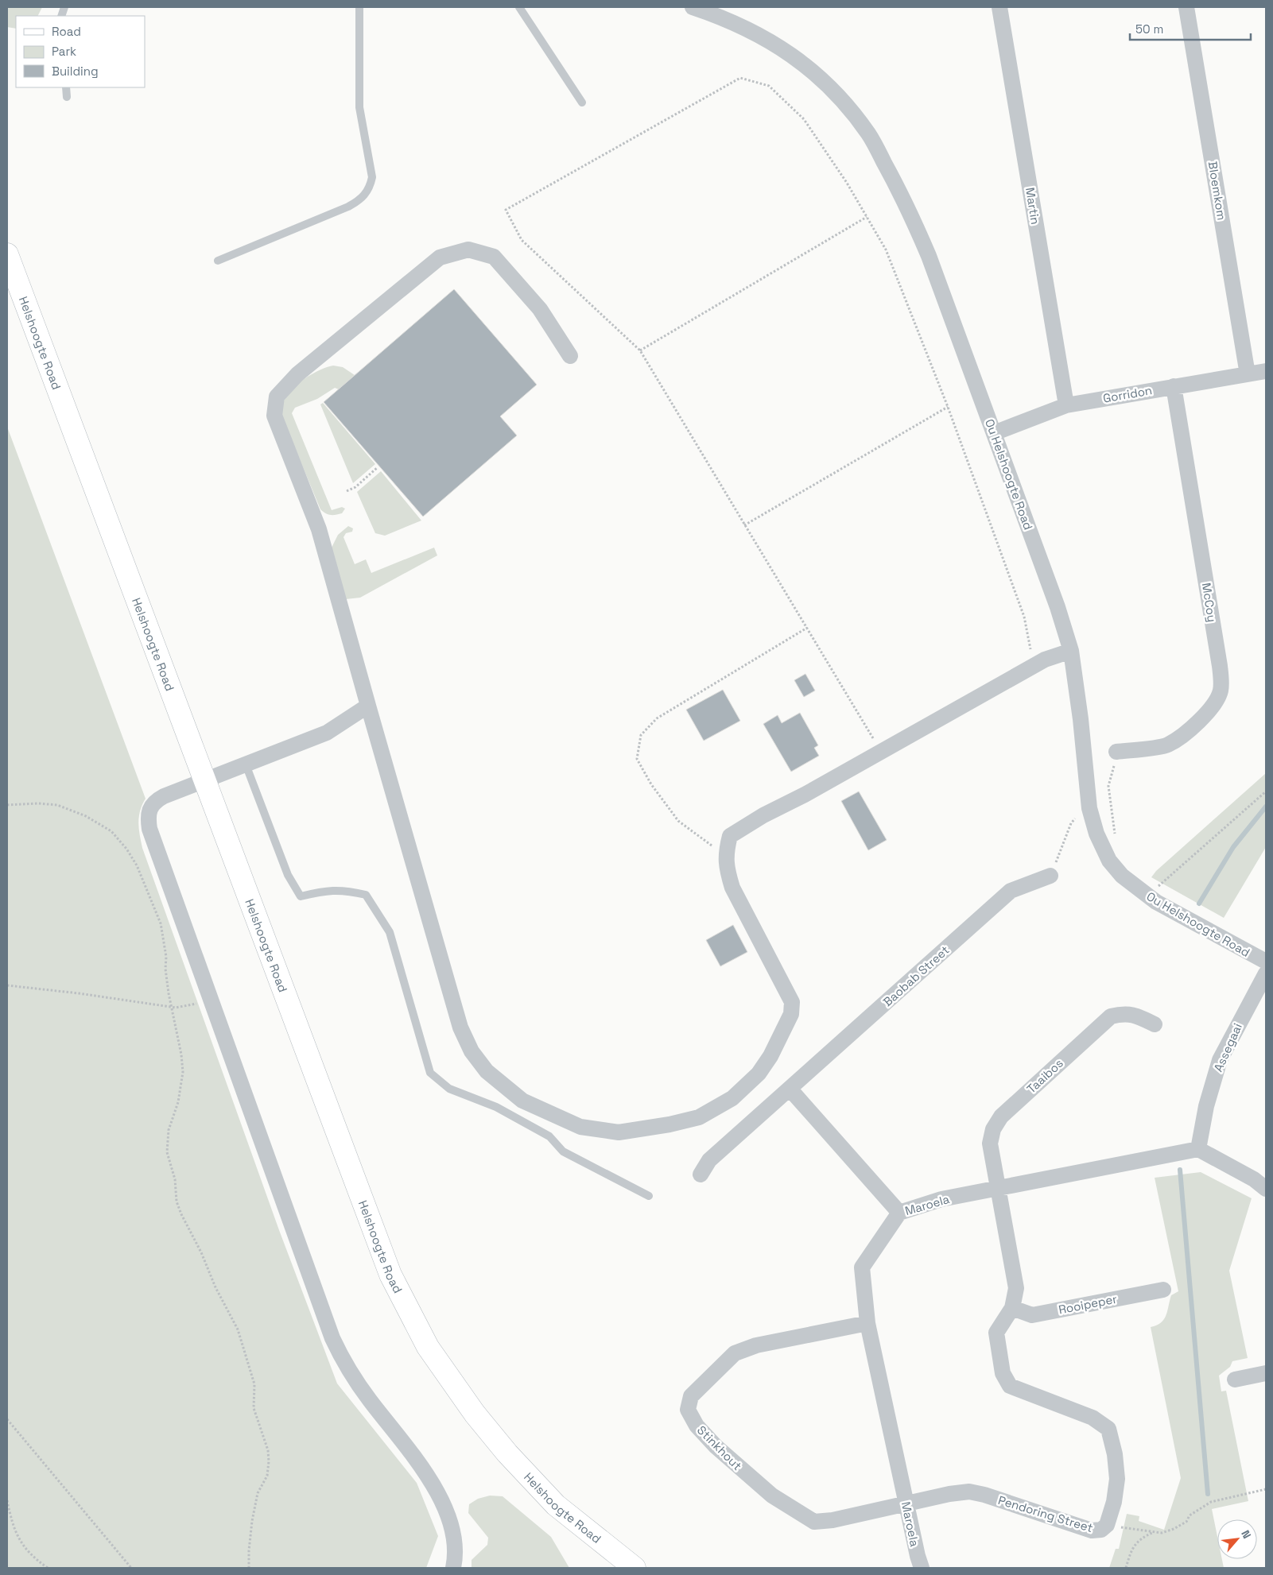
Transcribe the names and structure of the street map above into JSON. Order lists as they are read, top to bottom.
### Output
{
  "streets": {
    "main road": ["Helshoogte Road"],
    "street": [
      "Bloemkom",
      "Martin",
      "Gorridon",
      "Ou Helshoogte Road",
      "McCoy",
      "Baobab Street",
      "Assegaai",
      "Taaibos",
      "Maroela",
      "Rooipeper",
      "Stinkhout",
      "Pendoring Street"
    ]
  },
  "crossings": [
    ["Bloemkom", "Gorridon"],
    ["Martin", "Gorridon"],
    ["Gorridon", "Ou Helshoogte Road"],
    ["Gorridon", "McCoy"],
    ["Assegaai", "Maroela"],
    ["Taaibos", "Maroela"],
    ["Taaibos", "Pendoring Street"],
    ["Maroela", "Stinkhout"],
    ["Maroela", "Pendoring Street"],
    ["Rooipeper", "Pendoring Street"],
    ["Stinkhout", "Pendoring Street"]
  ],
  "legend": ["Road", "Park", "Building"],
  "scale_bar": "50 m",
  "north": "top right"
}
